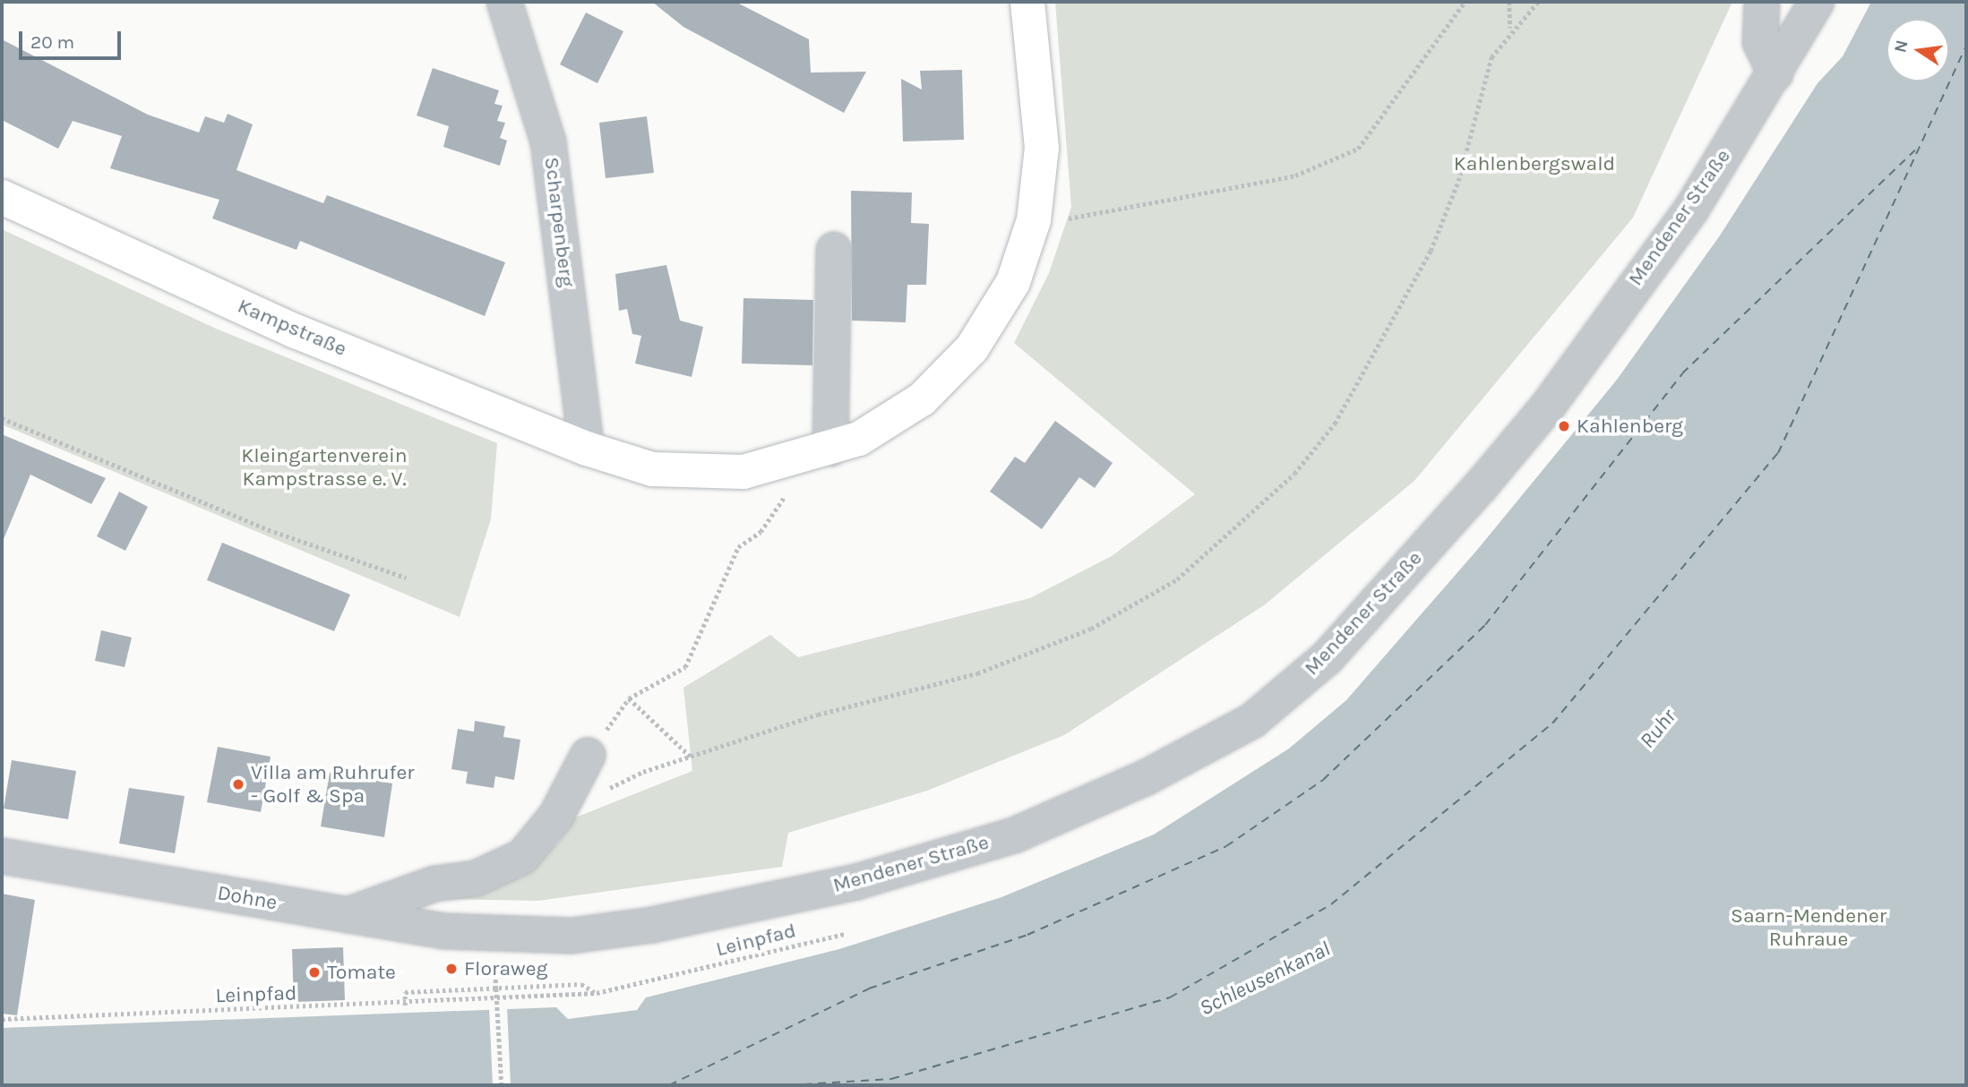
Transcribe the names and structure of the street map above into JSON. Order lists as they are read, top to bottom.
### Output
{
  "streets": {
    "main road": ["Kampstraße"],
    "street": ["Mendener Straße", "Scharpenberg", "Dohne"],
    "path": ["Leinpfad"]
  },
  "crossings": [
    ["Mendener Straße", "Dohne"],
    ["Scharpenberg", "Kampstraße"]
  ],
  "water": ["Ruhr", "Schleusenkanal"],
  "parks": ["Kahlenbergswald", "Kleingartenverein Kampstrasse e. V.", "Saarn-Mendener Ruhraue"],
  "places": [
    "Kahlenberg",
    "Villa am Ruhrufer - Golf & Spa",
    "Floraweg",
    "Tomate"
  ],
  "scale_bar": "20 m",
  "north": "left"
}
